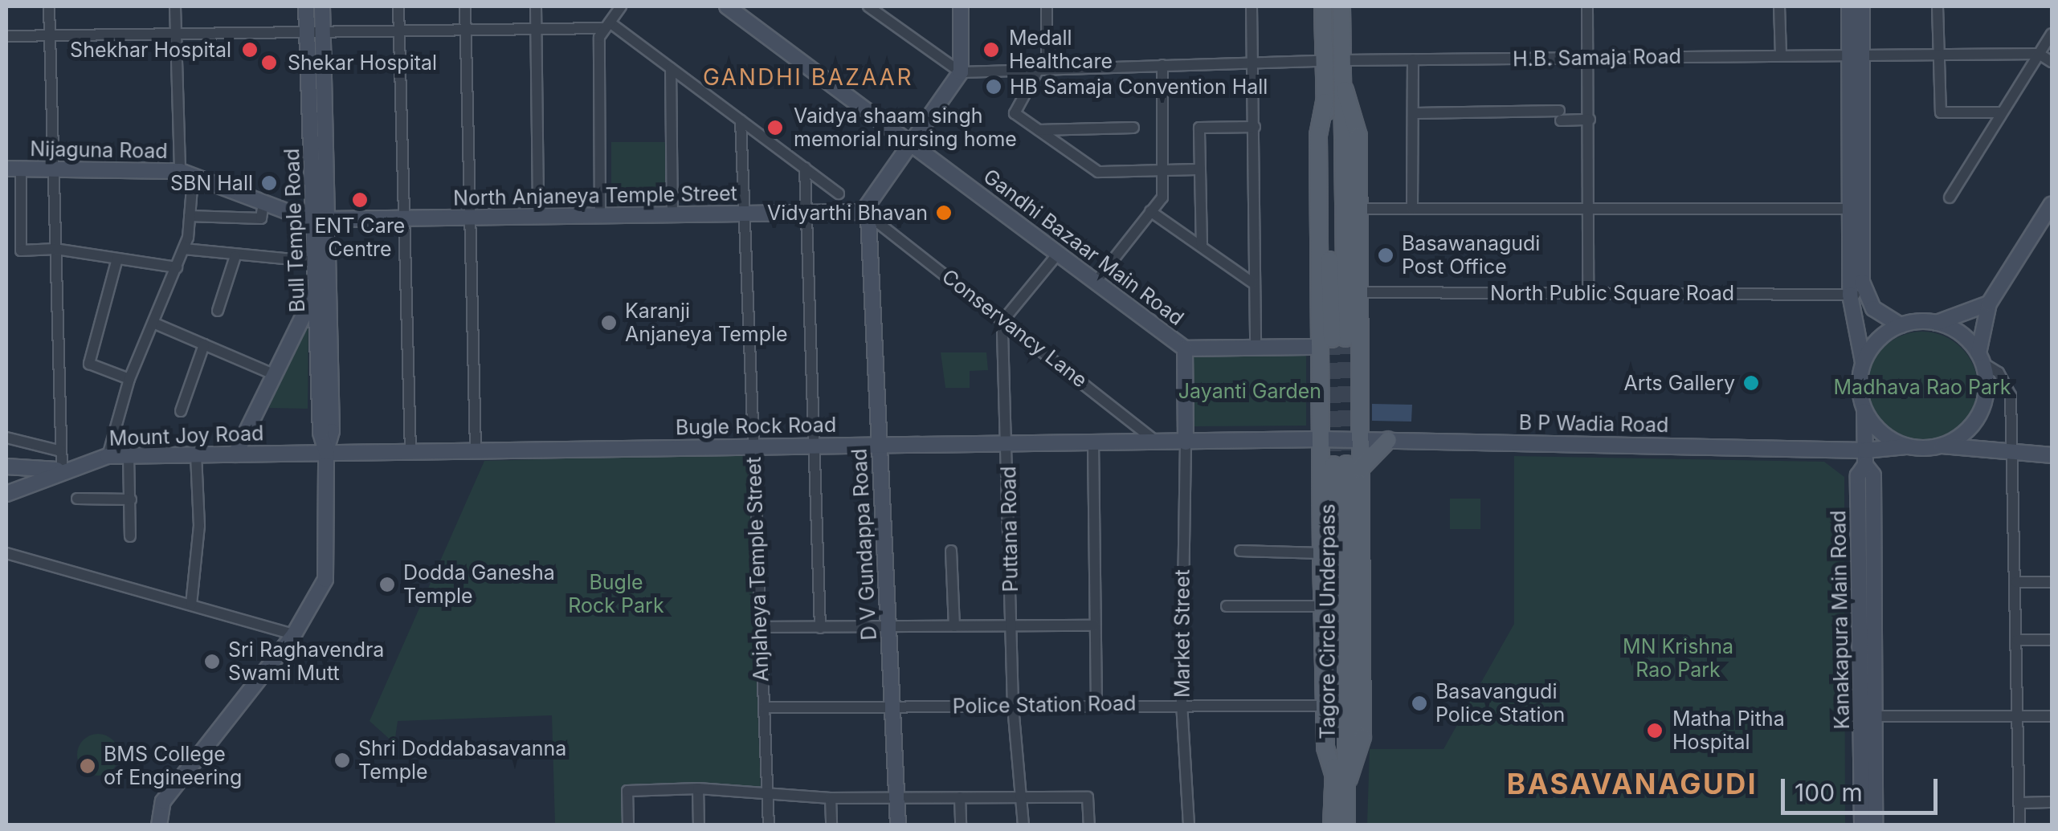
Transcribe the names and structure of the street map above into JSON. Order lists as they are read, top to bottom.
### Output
{
  "streets": {
    "main road": ["Tagore Circle Underpass"],
    "street": [
      "H.B. Samaja Road",
      "Nijaguna Road",
      "North Anjaneya Temple Street",
      "Bull Temple Road",
      "Gandhi Bazaar Main Road",
      "North Public Square Road",
      "Conservancy Lane",
      "B P Wadia Road",
      "Bugle Rock Road",
      "Mount Joy Road",
      "Puttana Road",
      "D V Gundappa Road",
      "Anjaheya Temple Street",
      "Kanakapura Main Road",
      "Market Street",
      "Police Station Road"
    ]
  },
  "crossings": [
    ["Nijaguna Road", "North Anjaneya Temple Street"],
    ["Nijaguna Road", "Bull Temple Road"],
    ["North Anjaneya Temple Street", "Bull Temple Road"],
    ["North Anjaneya Temple Street", "Conservancy Lane"],
    ["North Anjaneya Temple Street", "D V Gundappa Road"],
    ["North Anjaneya Temple Street", "Anjaheya Temple Street"],
    ["Bull Temple Road", "Bugle Rock Road"],
    ["Bull Temple Road", "Mount Joy Road"],
    ["Conservancy Lane", "Bugle Rock Road"],
    ["Conservancy Lane", "Puttana Road"],
    ["Conservancy Lane", "D V Gundappa Road"],
    ["B P Wadia Road", "Bugle Rock Road"],
    ["B P Wadia Road", "Kanakapura Main Road"],
    ["B P Wadia Road", "Market Street"],
    ["Bugle Rock Road", "Mount Joy Road"],
    ["Bugle Rock Road", "Puttana Road"],
    ["Bugle Rock Road", "D V Gundappa Road"],
    ["Bugle Rock Road", "Anjaheya Temple Street"],
    ["Bugle Rock Road", "Market Street"],
    ["Puttana Road", "Police Station Road"],
    ["D V Gundappa Road", "Police Station Road"],
    ["Anjaheya Temple Street", "Police Station Road"],
    ["Market Street", "Police Station Road"]
  ],
  "districts": ["GANDHI BAZAAR", "BASAVANAGUDI"],
  "parks": [
    "Madhava Rao Park",
    "Jayanti Garden",
    "Bugle Rock Park",
    "MN Krishna Rao Park"
  ],
  "places": [
    "Shekhar Hospital",
    "Medall Healthcare",
    "Shekar Hospital",
    "HB Samaja Convention Hall",
    "Vaidya shaam singh memorial nursing home",
    "SBN Hall",
    "ENT Care Centre",
    "Vidyarthi Bhavan",
    "Basawanagudi Post Office",
    "Karanji Anjaneya Temple",
    "Arts Gallery",
    "Dodda Ganesha Temple",
    "Sri Raghavendra Swami Mutt",
    "Basavangudi Police Station",
    "Matha Pitha Hospital",
    "Shri Doddabasavanna Temple",
    "BMS College of Engineering"
  ],
  "scale_bar": "100 m"
}
